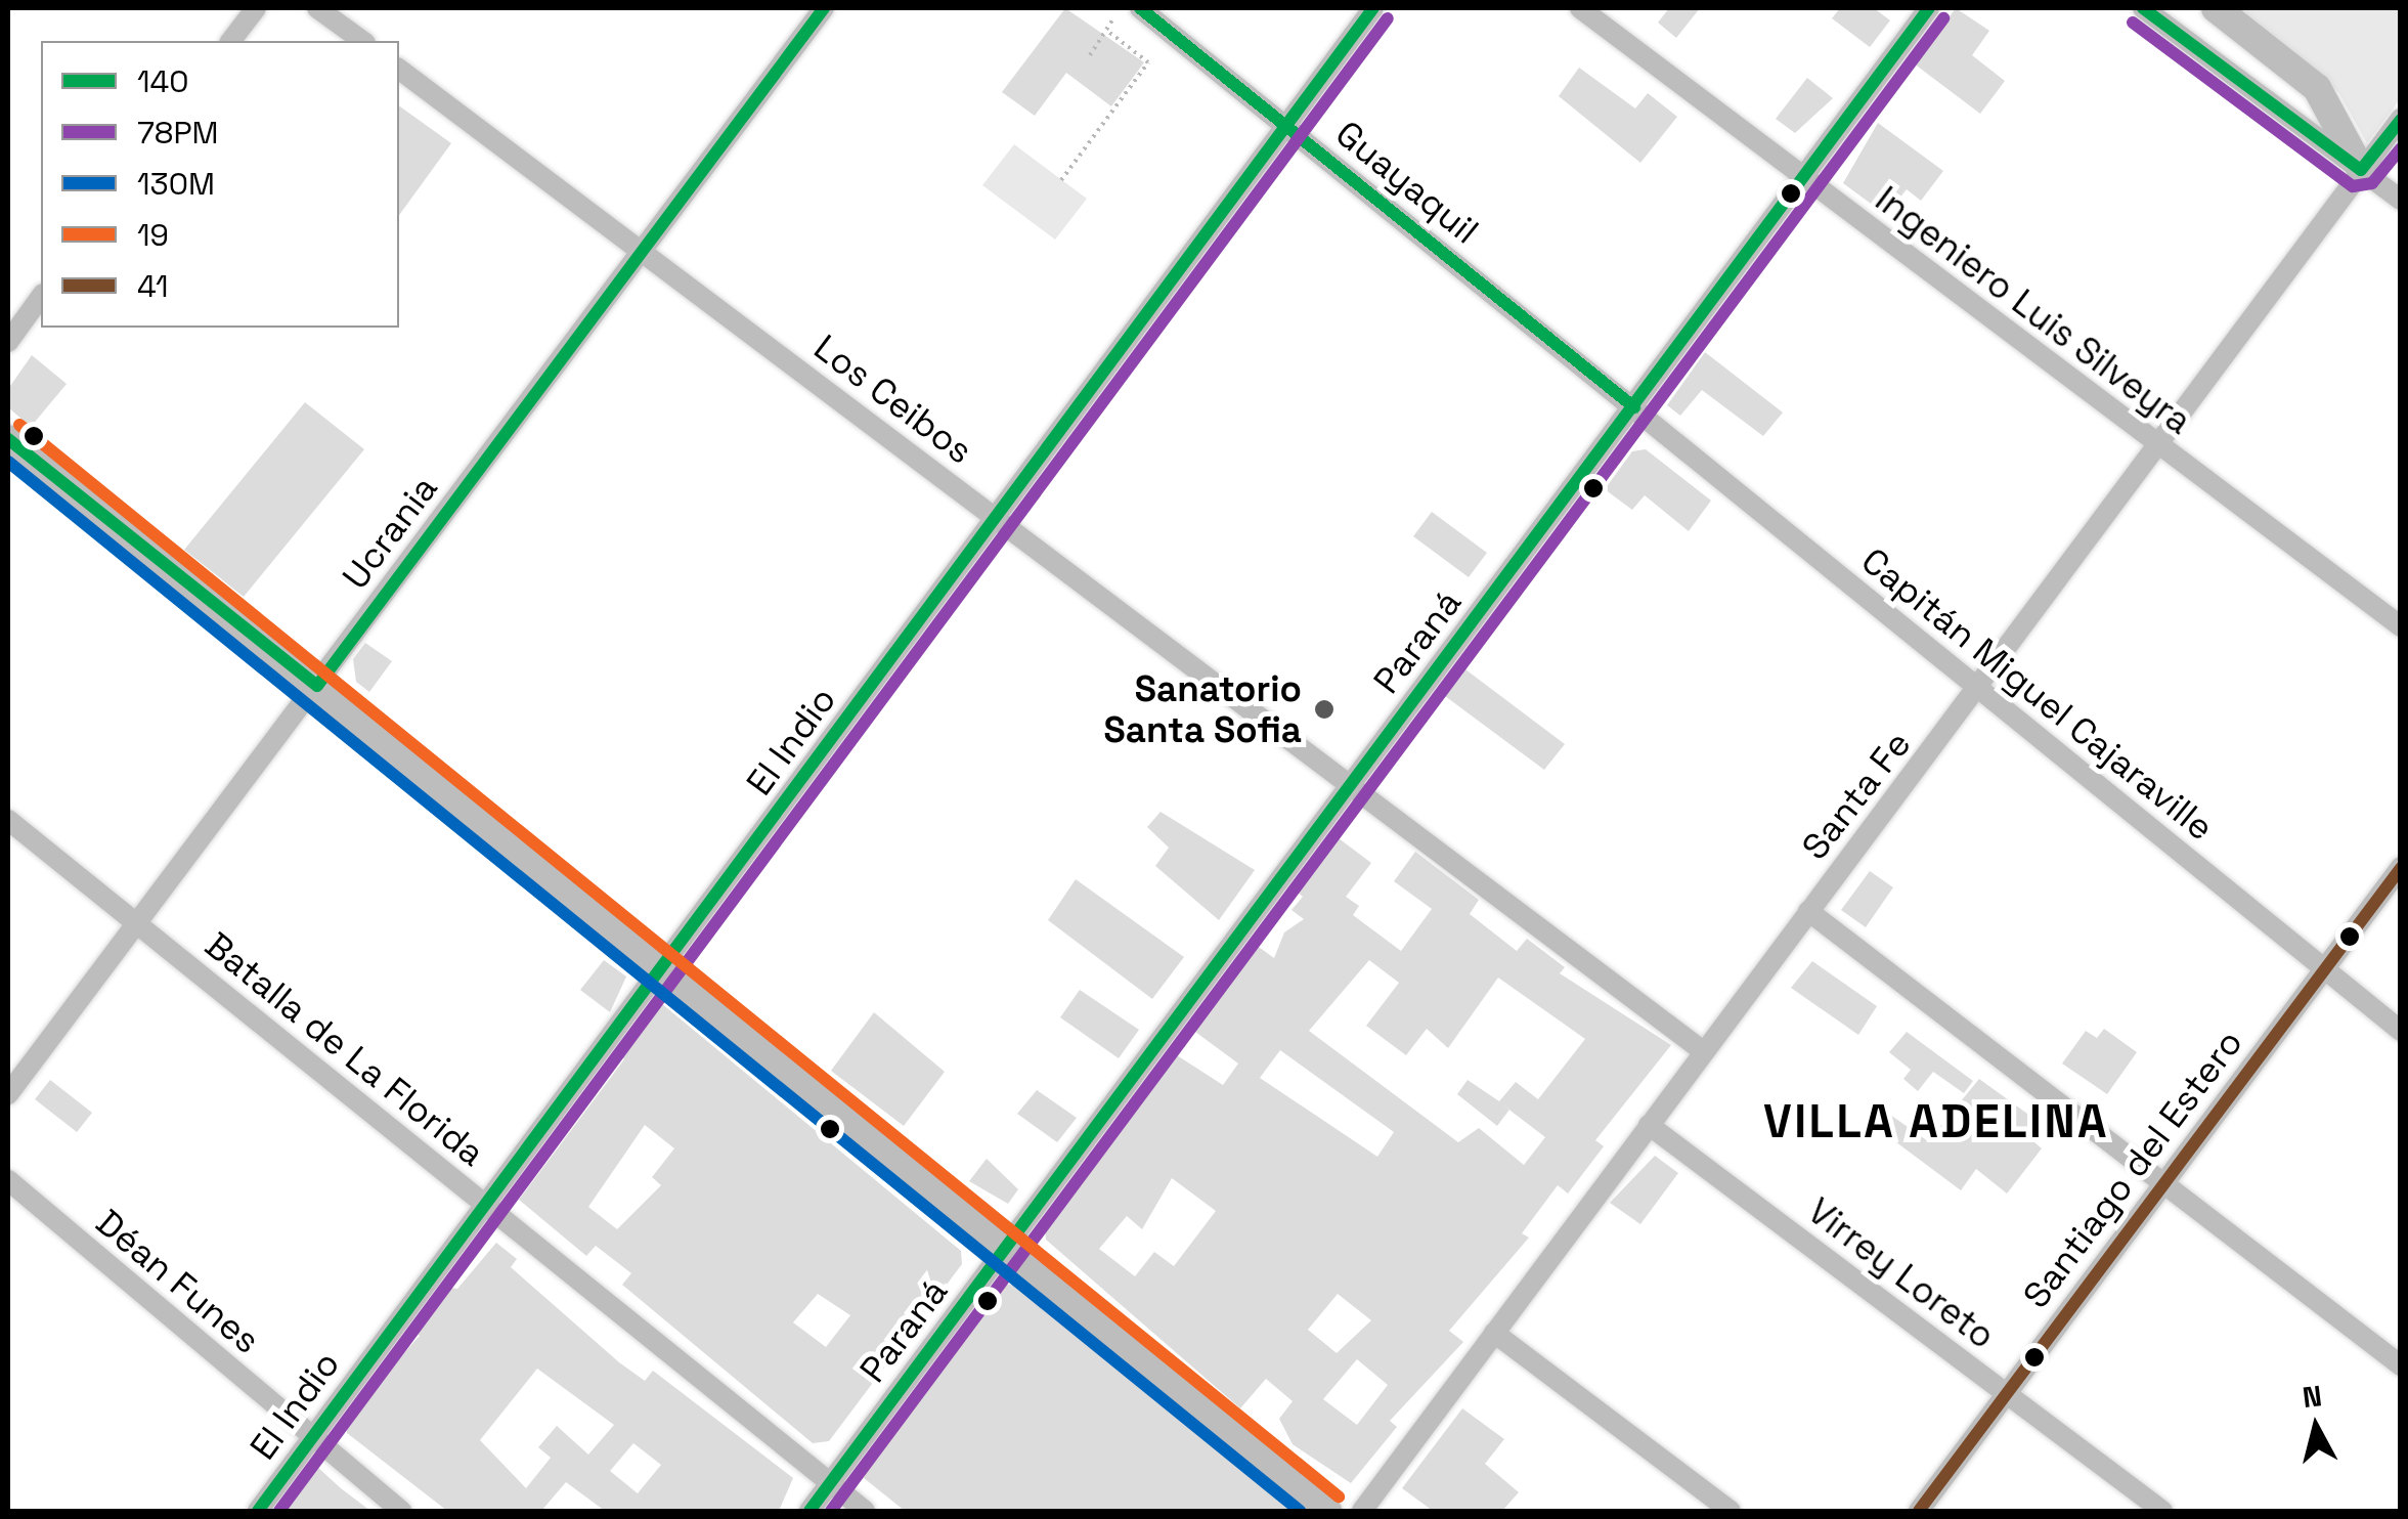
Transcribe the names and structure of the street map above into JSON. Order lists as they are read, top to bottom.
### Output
{
  "streets": {
    "street": [
      "Guayaquil",
      "Ingeniero Luis Silveyra",
      "Los Ceibos",
      "Ucrania",
      "Paraná",
      "Capitán Miguel Cajaraville",
      "El Indio",
      "Santa Fe",
      "Batalla de La Florida",
      "Santiago del Estero",
      "Virrey Loreto",
      "Déan Funes"
    ]
  },
  "crossings": [
    ["Guayaquil", "Paraná"],
    ["Guayaquil", "Capitán Miguel Cajaraville"],
    ["Guayaquil", "El Indio"],
    ["Ingeniero Luis Silveyra", "Paraná"],
    ["Ingeniero Luis Silveyra", "Santa Fe"],
    ["Los Ceibos", "Ucrania"],
    ["Los Ceibos", "Paraná"],
    ["Los Ceibos", "El Indio"],
    ["Ucrania", "Batalla de La Florida"],
    ["Paraná", "Capitán Miguel Cajaraville"],
    ["Paraná", "Batalla de La Florida"],
    ["Capitán Miguel Cajaraville", "Santa Fe"],
    ["Capitán Miguel Cajaraville", "Santiago del Estero"],
    ["El Indio", "Batalla de La Florida"],
    ["El Indio", "Déan Funes"],
    ["Santa Fe", "Virrey Loreto"],
    ["Santiago del Estero", "Virrey Loreto"]
  ],
  "districts": ["VILLA ADELINA"],
  "places": ["Sanatorio Santa Sofia"],
  "lines": [
    "transit line 140",
    "transit line 78PM",
    "transit line 19",
    "transit line 130M",
    "transit line 41"
  ],
  "legend": [
    "140",
    "78PM",
    "130M",
    "19",
    "41"
  ],
  "north": "top"
}
